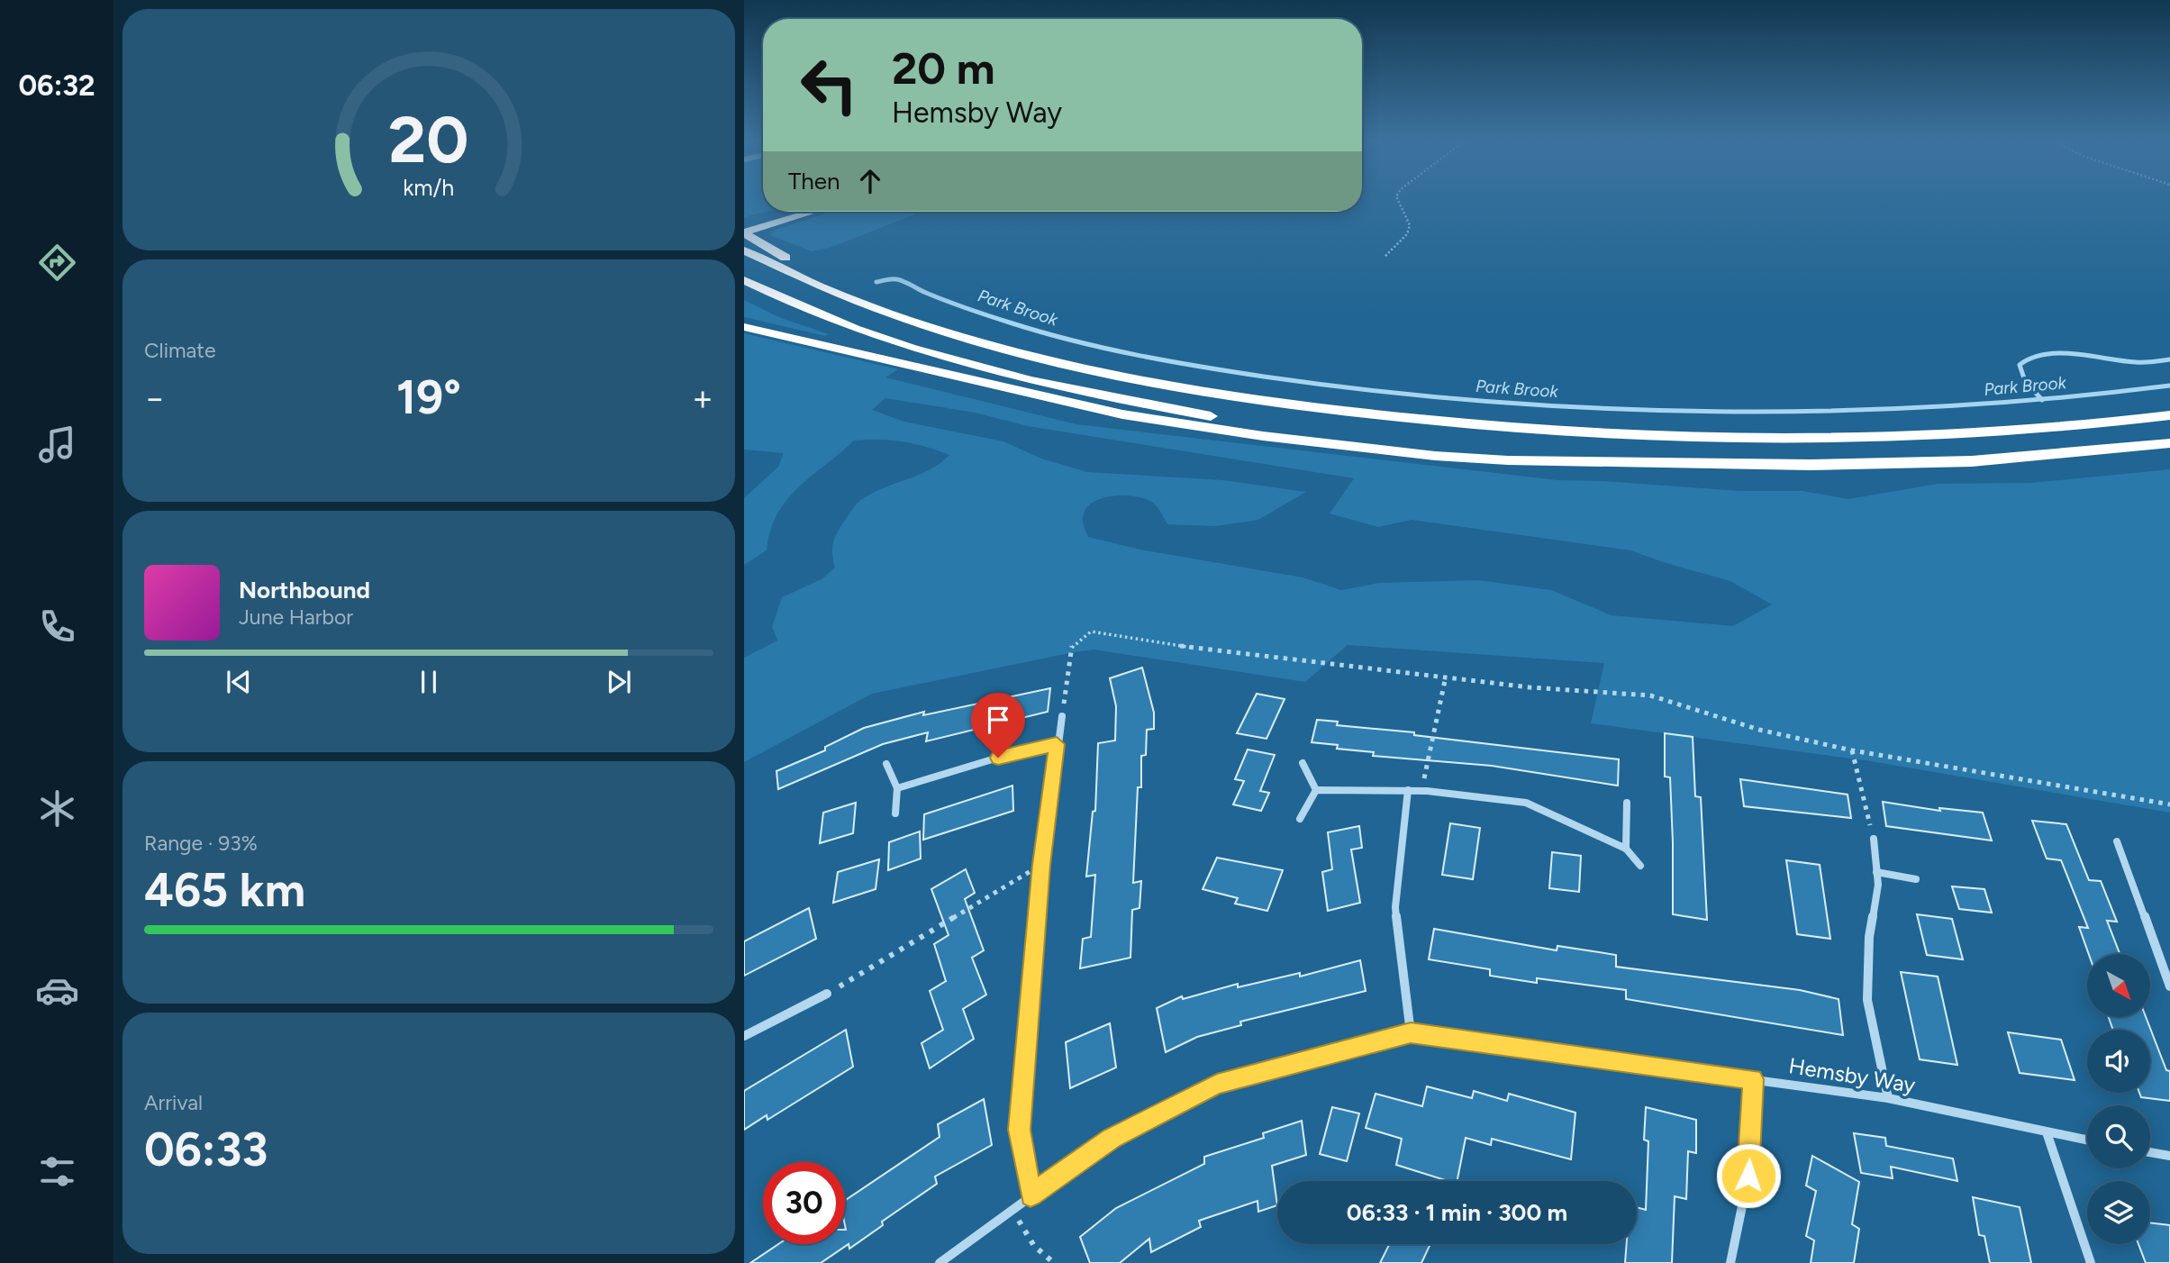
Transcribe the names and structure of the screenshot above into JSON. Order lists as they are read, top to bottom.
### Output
{
  "streets": {
    "street": ["Hemsby Way"]
  },
  "water": ["Park Brook"],
  "north": "bottom right",
  "page": {
    "tabs": "06:32",
    "turn": ["20 m", "Hemsby Way"],
    "then": "Then",
    "tile": [
      "Climate",
      ["Range · 93%", "465 km"],
      ["Arrival", "06:33"]
    ],
    "heat": ["−", "19°", "+"],
    "song": ["Northbound", "June Harbor"],
    "limit": "30",
    "trip": "06:33 · 1 min · 300 m",
    "gauge": ["20", "km/h"]
  }
}
